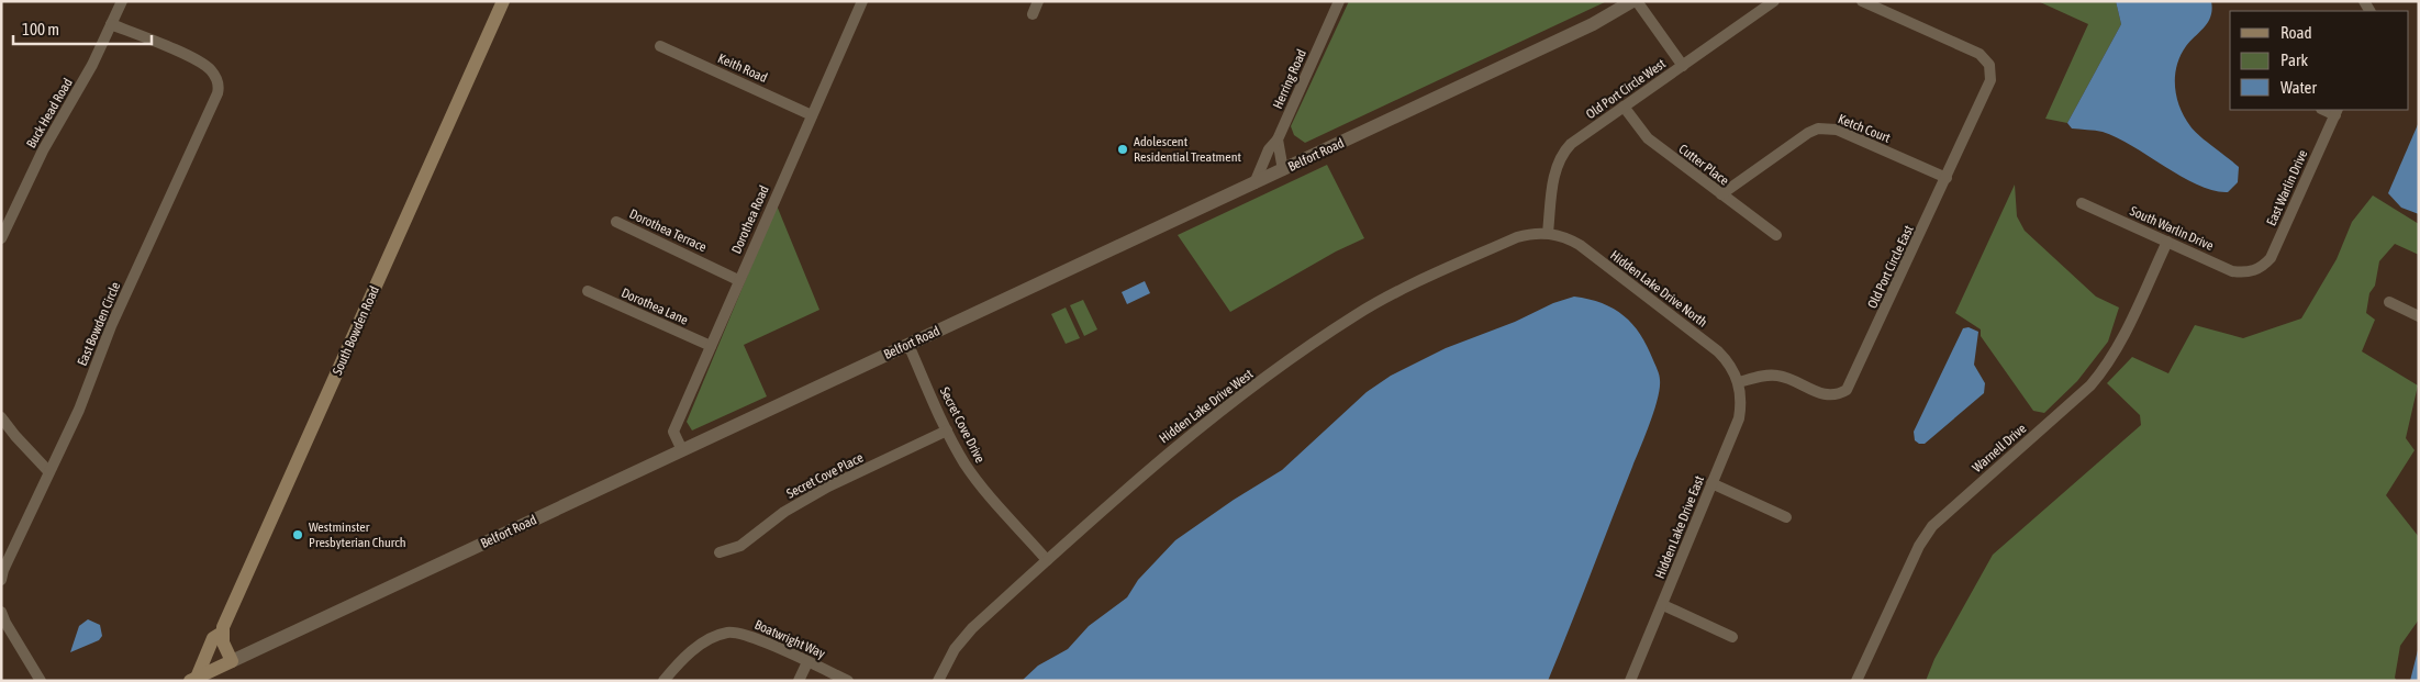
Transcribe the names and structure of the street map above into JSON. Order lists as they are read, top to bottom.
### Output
{
  "streets": {
    "main road": ["Belfort Road", "South Bowden Road"],
    "street": [
      "Keith Road",
      "Herring Road",
      "Old Port Circle West",
      "Buck Head Road",
      "Ketch Court",
      "Cutter Place",
      "East Warlin Drive",
      "Dorothea Road",
      "South Warlin Drive",
      "Dorothea Terrace",
      "Old Port Circle East",
      "Hidden Lake Drive North",
      "Dorothea Lane",
      "East Bowden Circle",
      "Hidden Lake Drive West",
      "Secret Cove Drive",
      "Warnell Drive",
      "Secret Cove Place",
      "Hidden Lake Drive East",
      "Boatwright Way"
    ]
  },
  "crossings": [
    ["Keith Road", "Dorothea Road"],
    ["Herring Road", "Belfort Road"],
    ["Old Port Circle West", "Cutter Place"],
    ["Old Port Circle West", "Hidden Lake Drive North"],
    ["Old Port Circle West", "Hidden Lake Drive West"],
    ["Buck Head Road", "East Bowden Circle"],
    ["Ketch Court", "Cutter Place"],
    ["Ketch Court", "Old Port Circle East"],
    ["Belfort Road", "Dorothea Road"],
    ["Belfort Road", "South Bowden Road"],
    ["Belfort Road", "Secret Cove Drive"],
    ["East Warlin Drive", "South Warlin Drive"],
    ["Dorothea Road", "Dorothea Terrace"],
    ["Dorothea Road", "Dorothea Lane"],
    ["South Warlin Drive", "Warnell Drive"],
    ["Old Port Circle East", "Hidden Lake Drive North"],
    ["Old Port Circle East", "Hidden Lake Drive East"],
    ["Hidden Lake Drive North", "Hidden Lake Drive West"],
    ["Hidden Lake Drive North", "Hidden Lake Drive East"],
    ["Hidden Lake Drive West", "Secret Cove Drive"],
    ["Secret Cove Drive", "Secret Cove Place"]
  ],
  "places": ["Adolescent Residential Treatment", "Westminster Presbyterian Church"],
  "legend": ["Road", "Park", "Water"],
  "scale_bar": "100 m"
}
